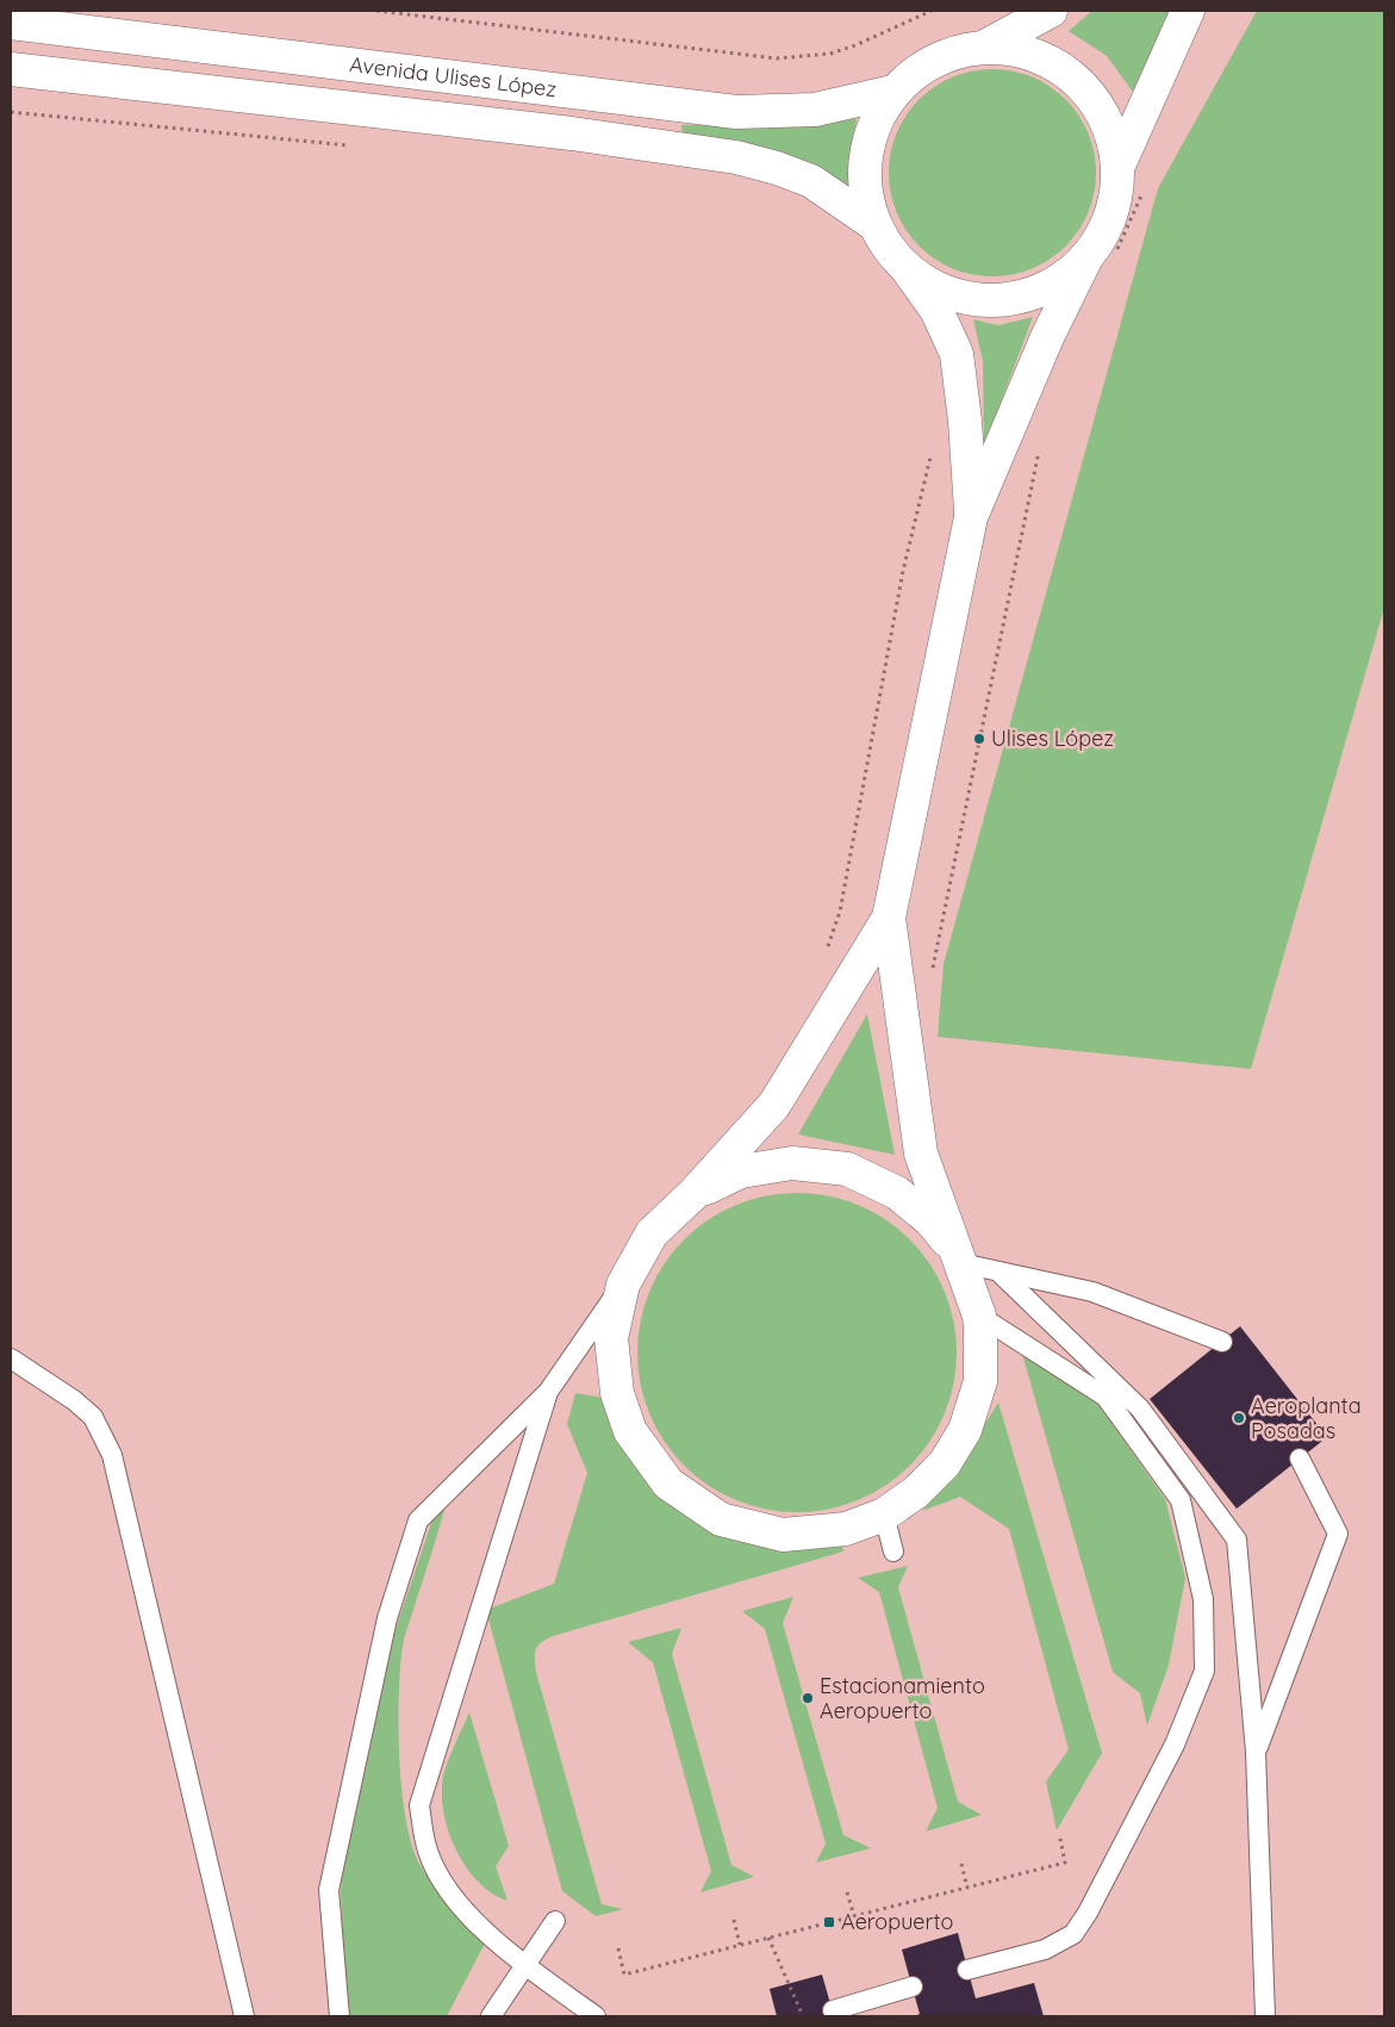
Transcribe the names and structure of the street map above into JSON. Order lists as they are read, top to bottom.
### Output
{
  "streets": {
    "main road": ["Avenida Ulises López"]
  },
  "places": {
    "other": ["Ulises López", "Aeroplanta Posadas", "Estacionamiento Aeropuerto"],
    "transit": ["Aeropuerto"]
  }
}
